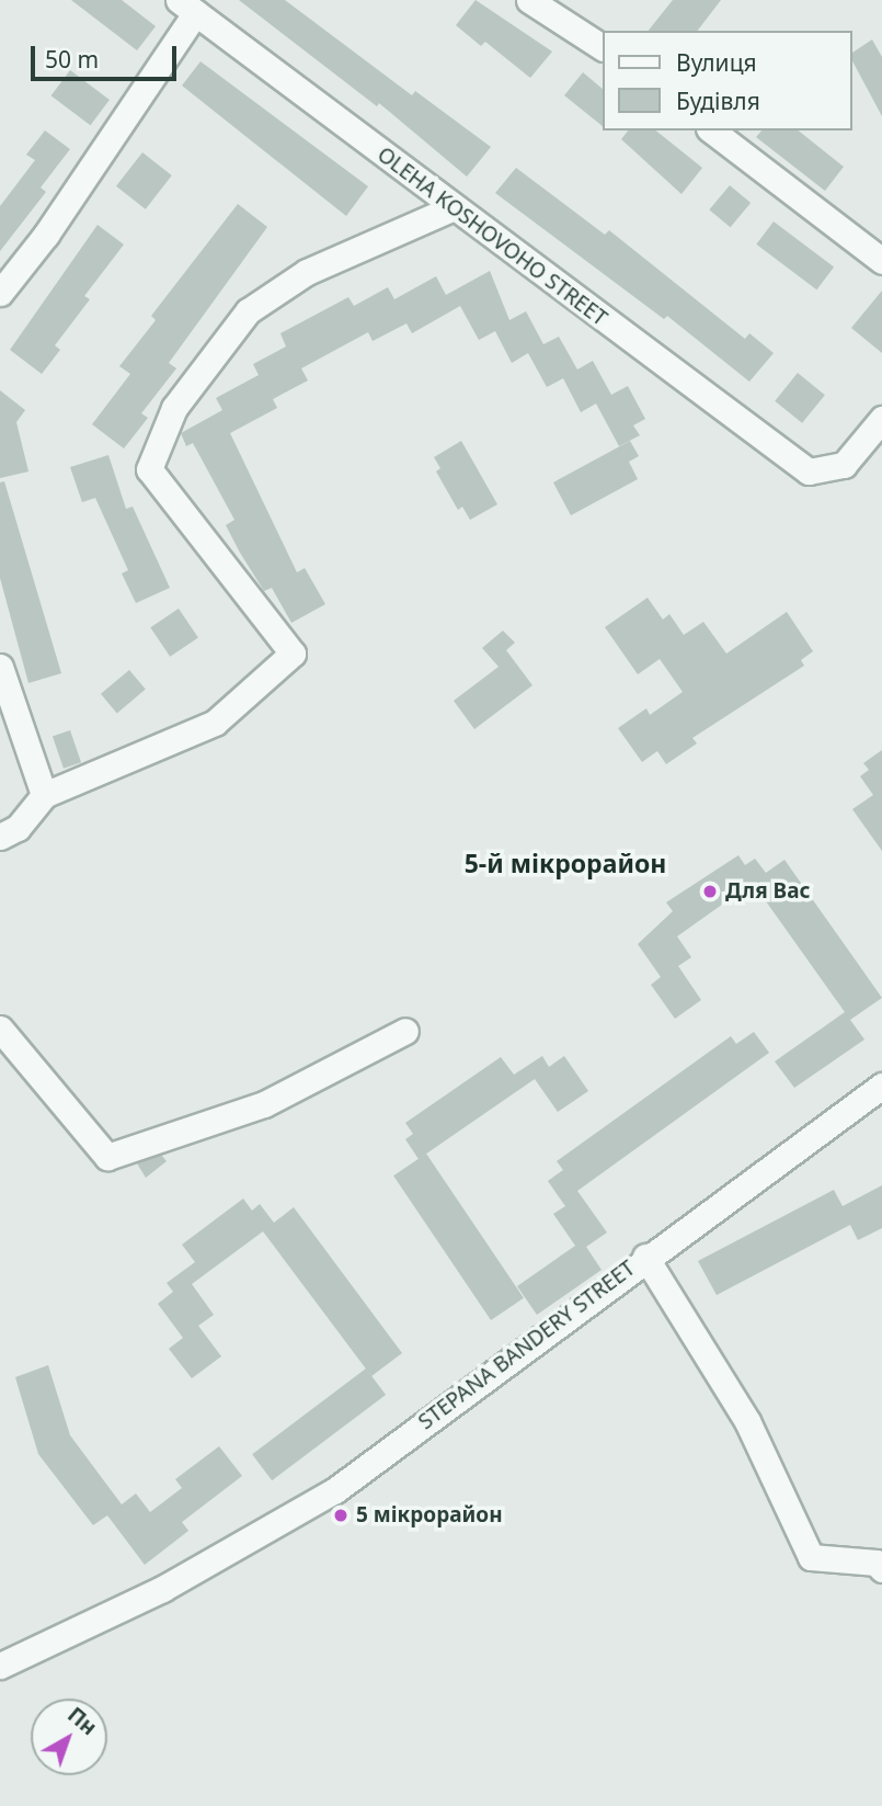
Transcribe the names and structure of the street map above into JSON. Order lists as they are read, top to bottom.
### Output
{
  "streets": {
    "street": ["OLEHA KOSHOVOHO STREET", "STEPANA BANDERY STREET"]
  },
  "districts": ["5-й мікрорайон"],
  "places": ["Для Вас", "5 мікрорайон"],
  "legend": ["Вулиця", "Будівля"],
  "scale_bar": "50 m",
  "north": "top right"
}
